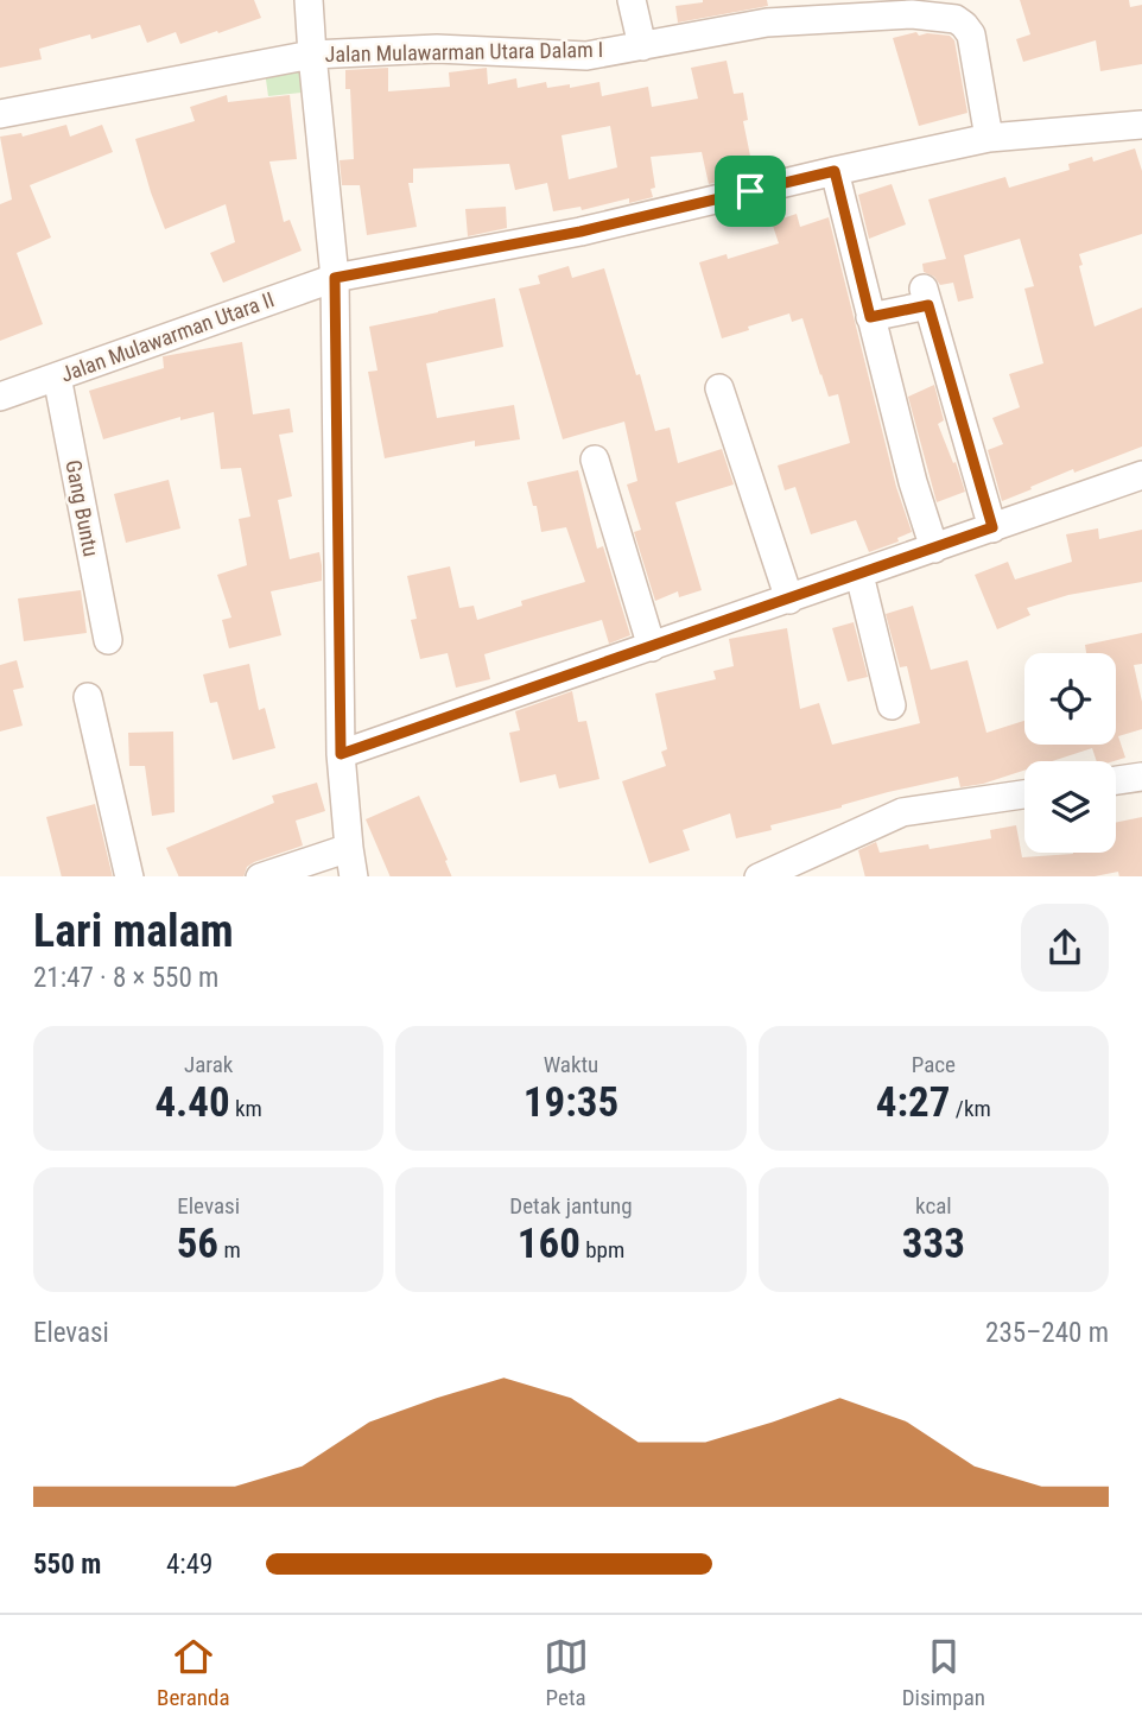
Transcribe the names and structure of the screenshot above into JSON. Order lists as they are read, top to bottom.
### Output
{
  "streets": {
    "street": ["Jalan Mulawarman Utara Dalam I", "Jalan Mulawarman Utara II", "Gang Buntu"]
  },
  "crossings": [
    ["Jalan Mulawarman Utara Dalam I", "Jalan Mulawarman Utara II"],
    ["Jalan Mulawarman Utara II", "Gang Buntu"]
  ],
  "page": {
    "heading": ["Lari malam", "21:47 · 8 × 550 m"],
    "stats": [
      ["Jarak", "4.40 km"],
      ["Waktu", "19:35"],
      ["Pace", "4:27 /km"],
      ["Elevasi", "56 m"],
      ["Detak jantung", "160 bpm"],
      ["kcal", "333"]
    ],
    "chart": ["Elevasi", "235–240 m"],
    "list": [
      {
        "name": "550 m",
        "note": "4:49"
      }
    ],
    "tabs": ["Beranda", "Peta", "Disimpan"]
  }
}
